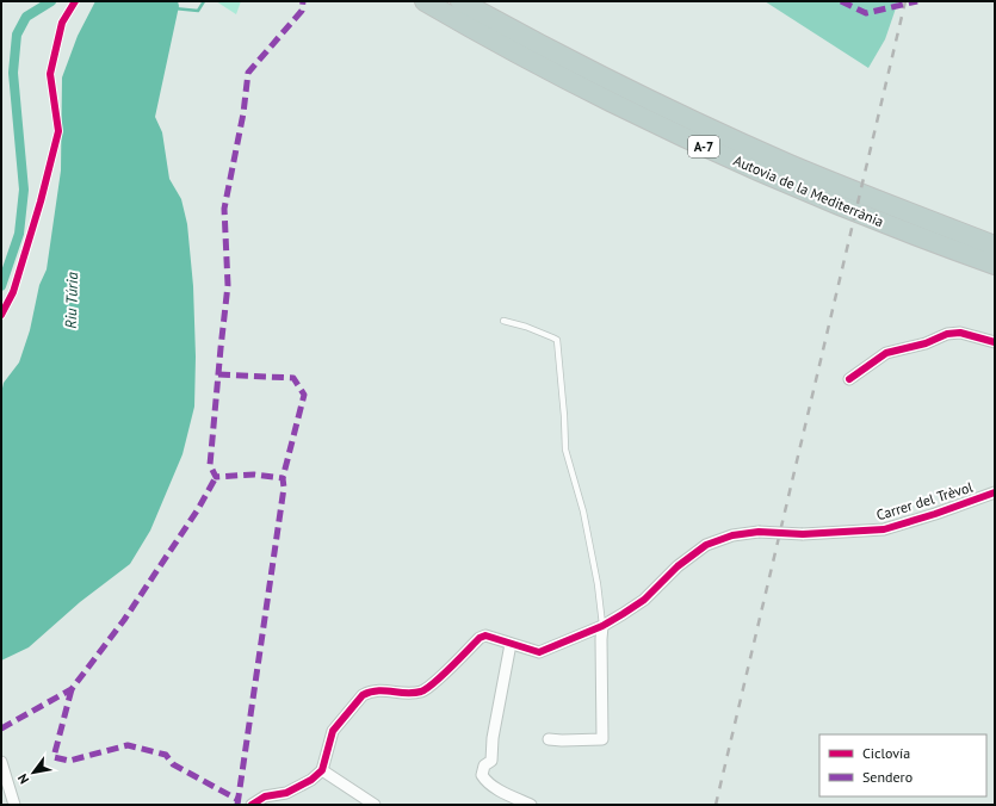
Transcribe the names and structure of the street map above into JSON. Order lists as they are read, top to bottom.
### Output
{
  "streets": {
    "highway": ["A-7", "Autovia de la Mediterrània"],
    "street": ["Carrer del Trèvol"]
  },
  "water": ["Riu Túria"],
  "legend": ["Ciclovía", "Sendero"],
  "north": "bottom left"
}
